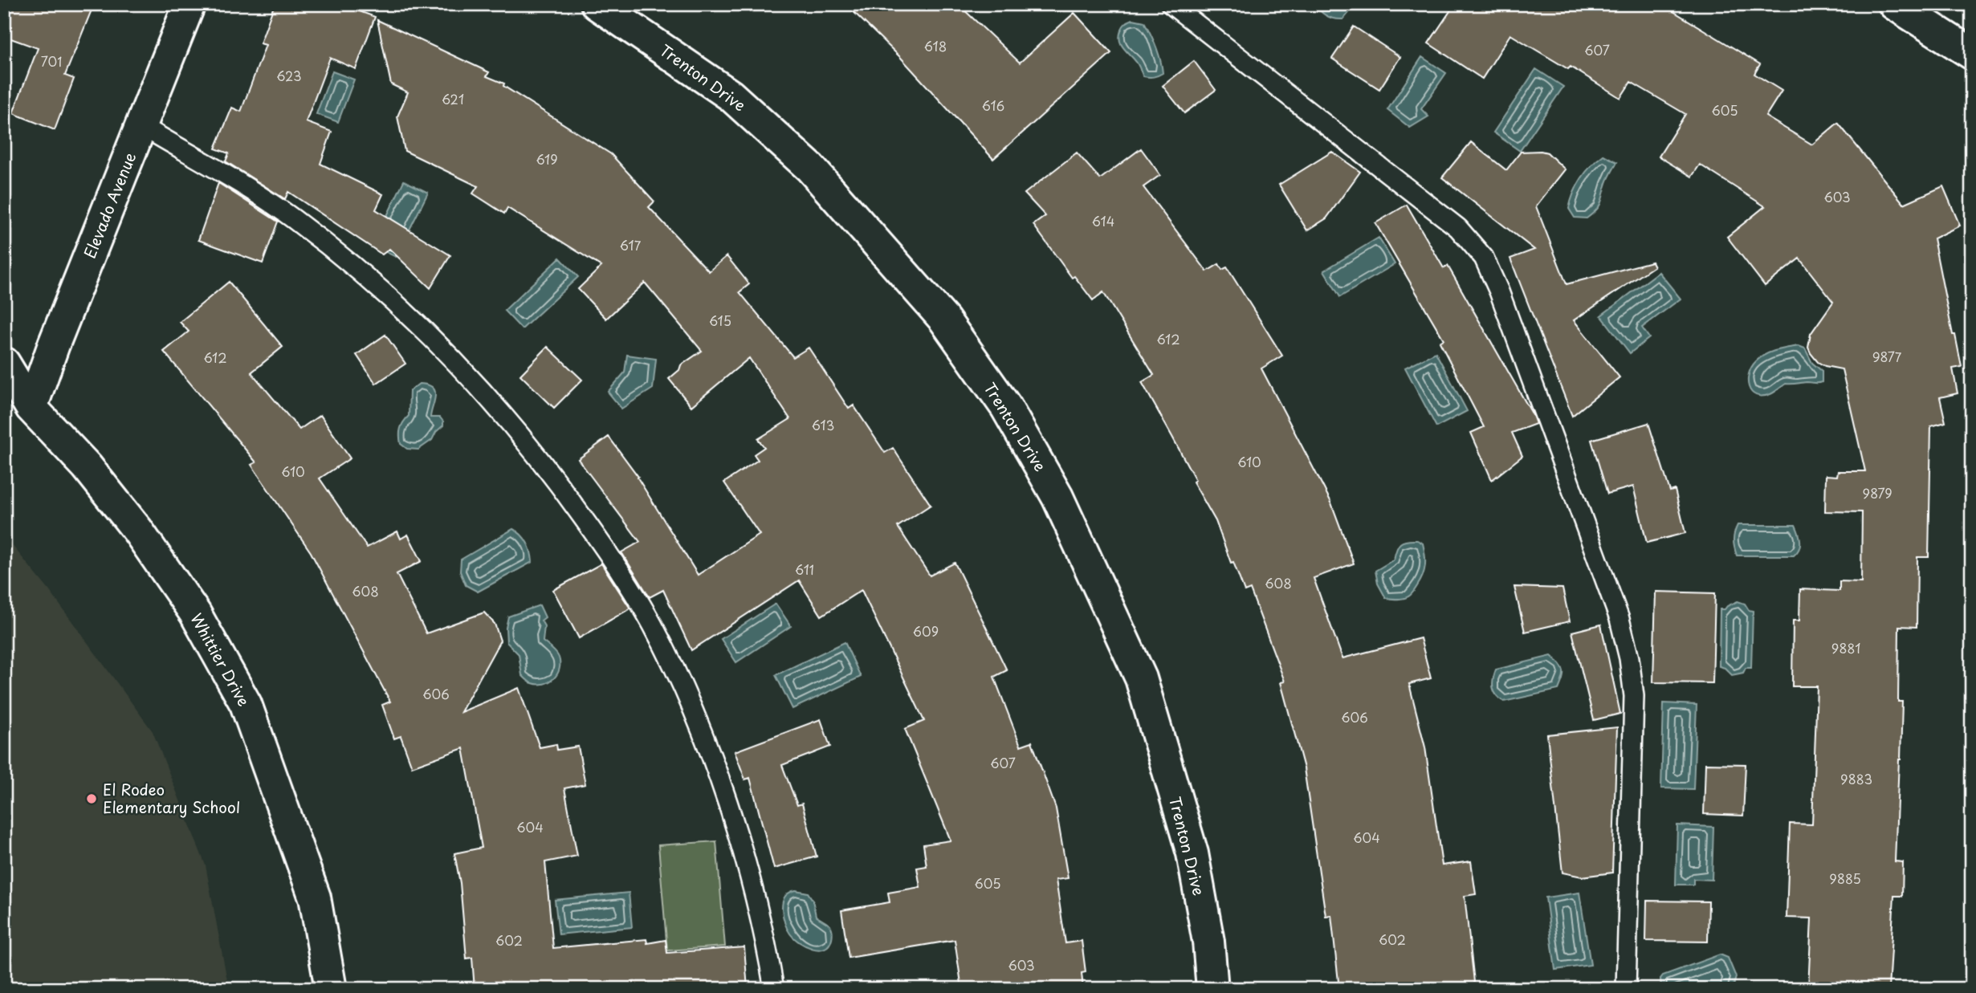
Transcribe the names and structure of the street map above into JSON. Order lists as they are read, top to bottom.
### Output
{
  "streets": {
    "street": ["Trenton Drive", "Elevado Avenue", "Whittier Drive"]
  },
  "crossings": [
    ["Elevado Avenue", "Whittier Drive"]
  ],
  "places": ["El Rodeo Elementary School"],
  "house_numbers": [
    "618",
    "607",
    "701",
    "623",
    "621",
    "616",
    "605",
    "619",
    "603",
    "614",
    "617",
    "615",
    "612",
    "9877",
    "612",
    "613",
    "610",
    "610",
    "9879",
    "611",
    "608",
    "608",
    "609",
    "9881",
    "606",
    "606",
    "607",
    "9883",
    "604",
    "604",
    "9885",
    "605",
    "602",
    "602",
    "603"
  ]
}
